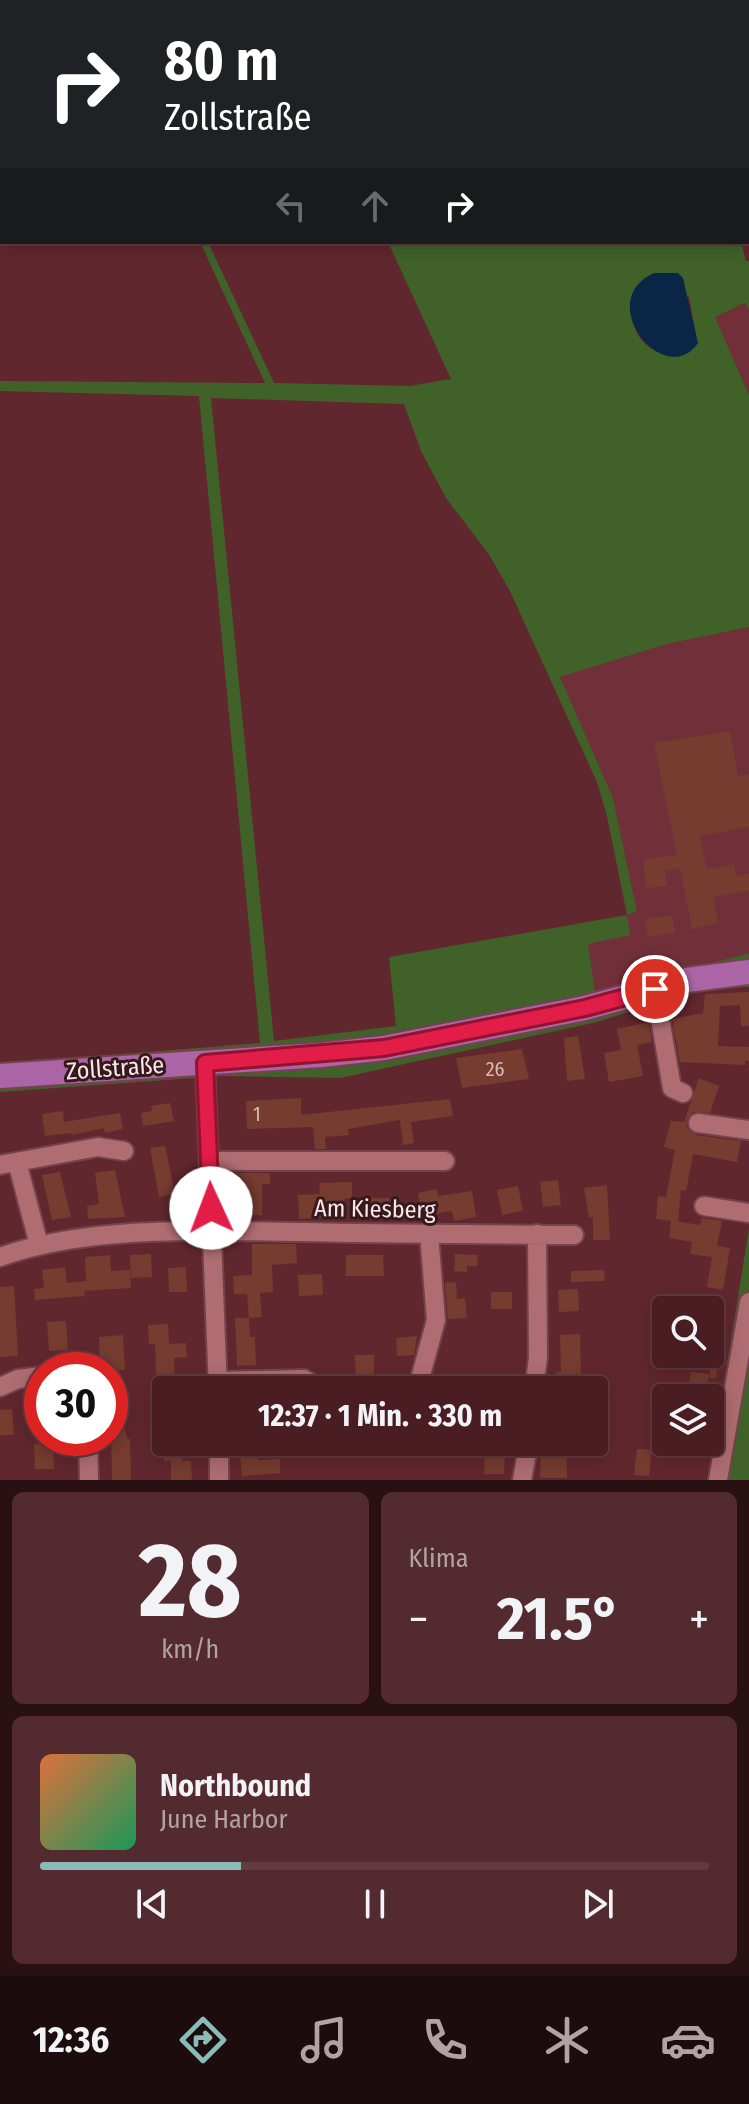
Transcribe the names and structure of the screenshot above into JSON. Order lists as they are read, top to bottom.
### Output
{
  "streets": {
    "main road": ["Zollstraße"],
    "street": ["Am Kiesberg"]
  },
  "house_numbers": ["26", "1"],
  "page": {
    "turn": ["80 m", "Zollstraße"],
    "limit": "30",
    "trip": "12:37 · 1 Min. · 330 m",
    "tile": [
      ["28", "km/h"],
      "Klima"
    ],
    "heat": ["−", "21.5°", "+"],
    "song": ["Northbound", "June Harbor"],
    "tabs": "12:36"
  }
}
